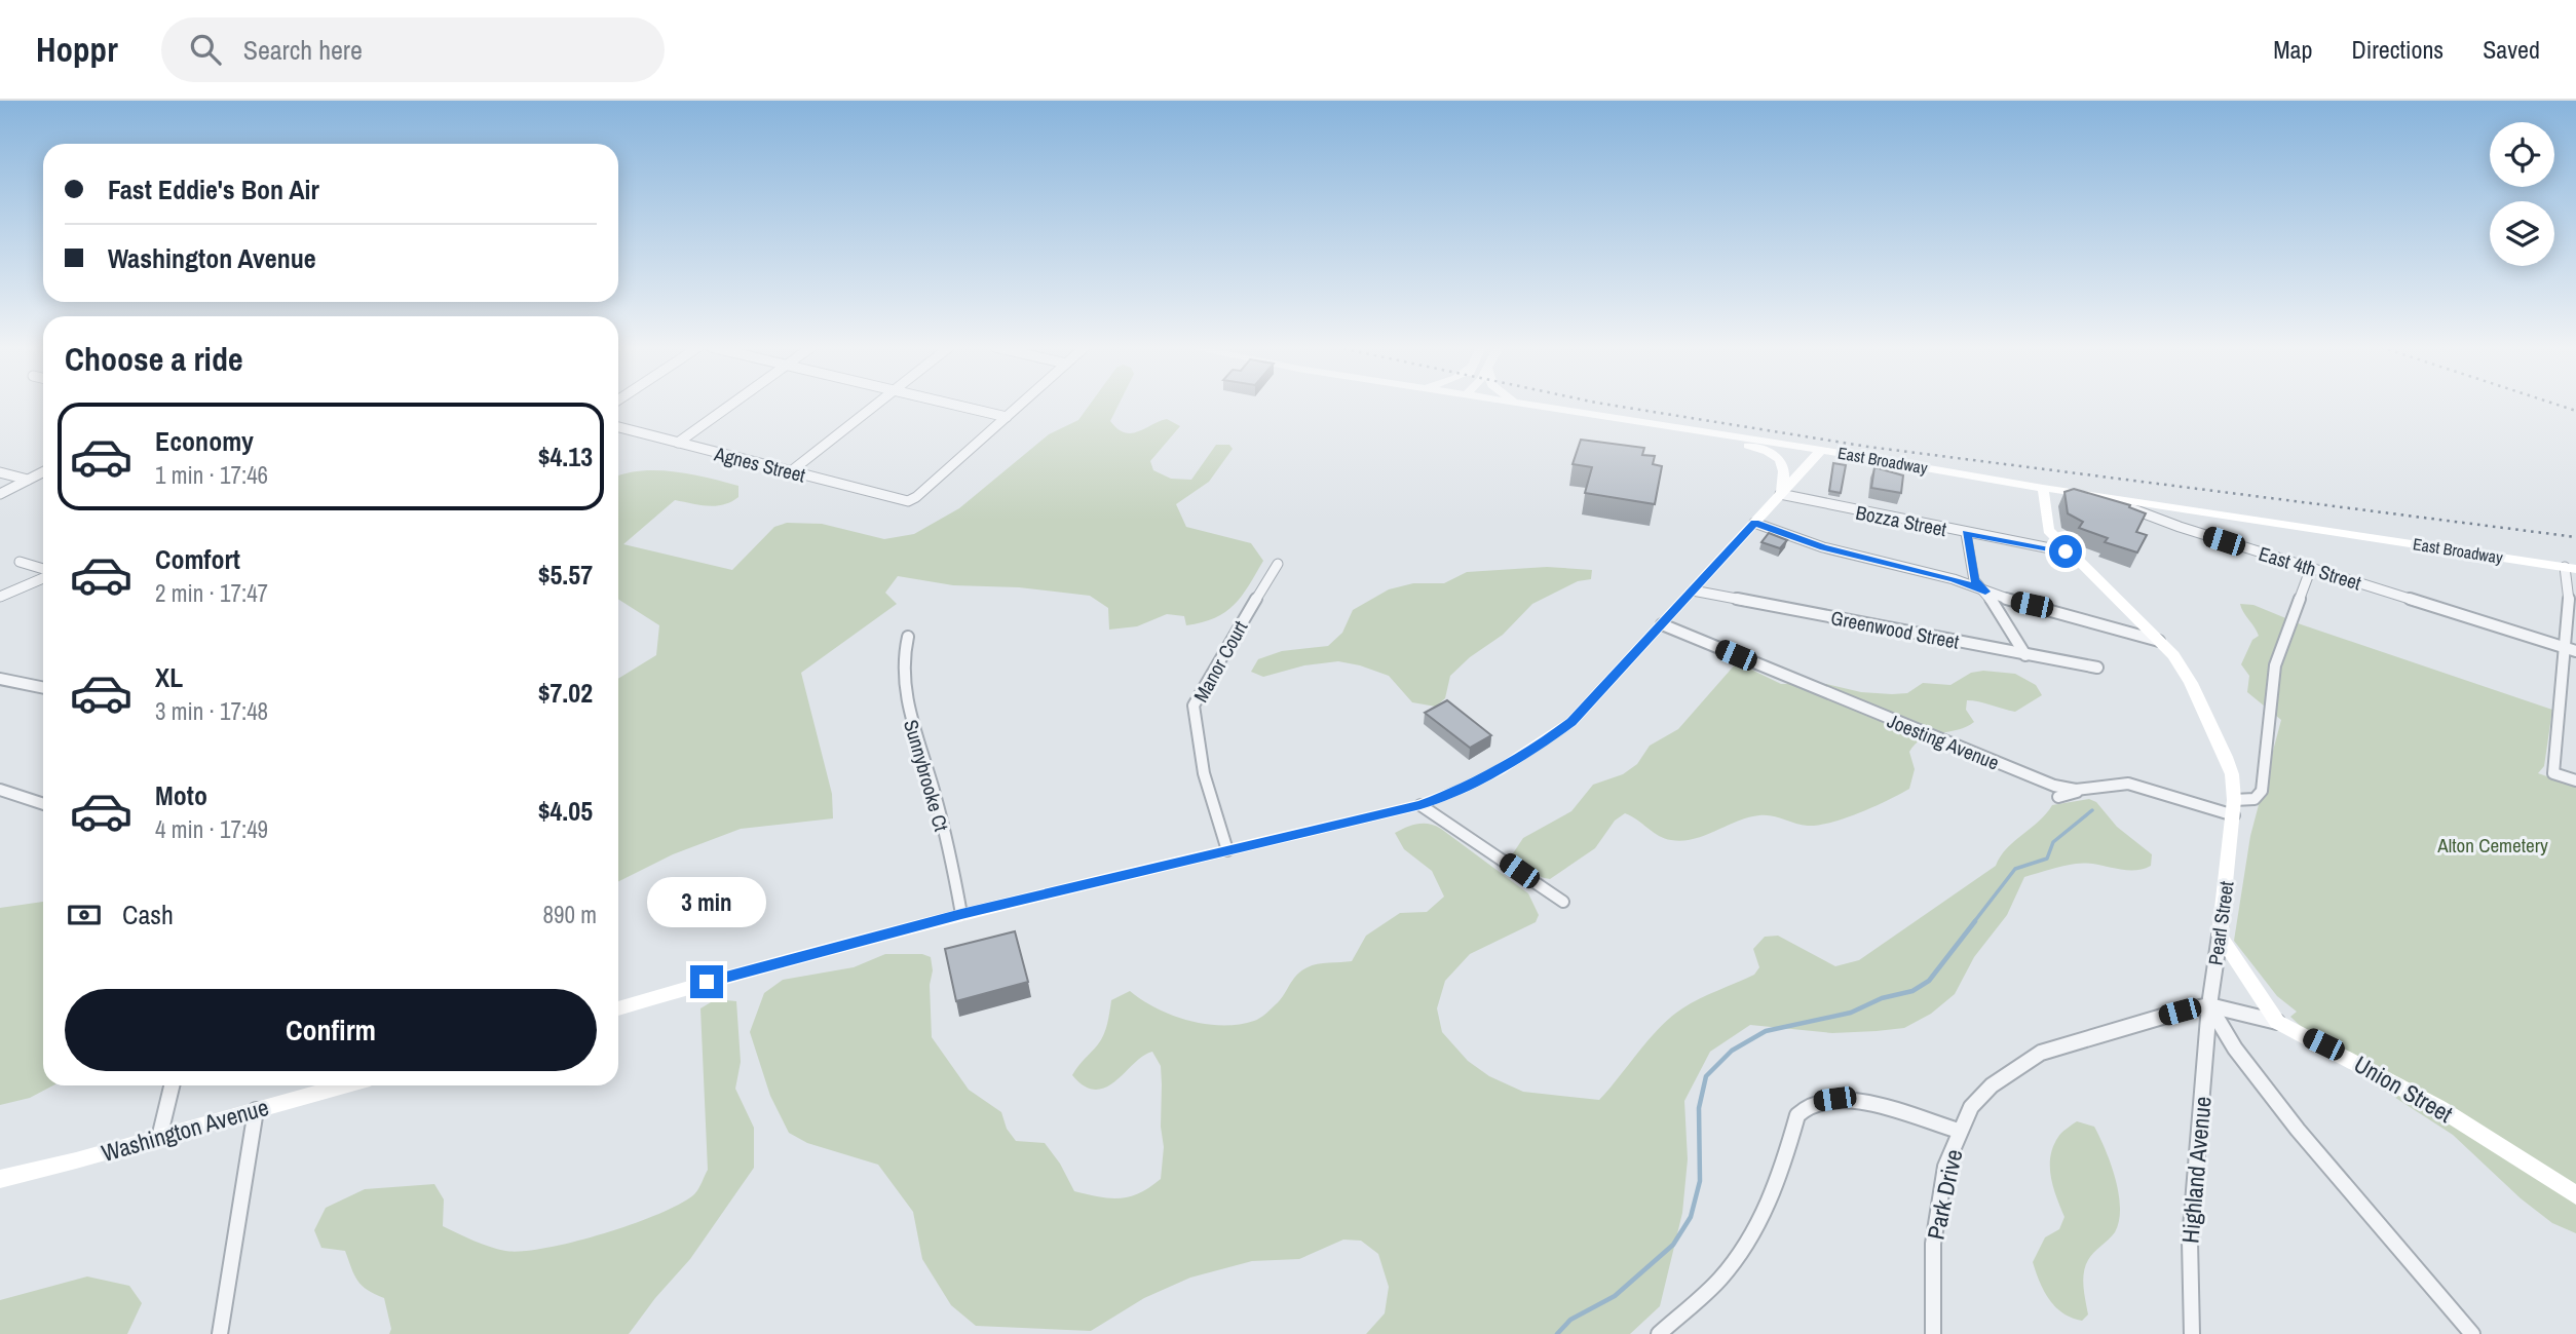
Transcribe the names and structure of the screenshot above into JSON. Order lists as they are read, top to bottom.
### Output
{
  "streets": {
    "main road": [
      "East Broadway",
      "Pearl Street",
      "Union Street",
      "Washington Avenue"
    ],
    "street": [
      "Agnes Street",
      "Bozza Street",
      "East 4th Street",
      "Greenwood Street",
      "Manor Court",
      "Joesting Avenue",
      "Sunnybrooke Ct",
      "Highland Avenue",
      "Park Drive"
    ]
  },
  "crossings": [
    ["East Broadway", "East 4th Street"],
    ["East Broadway", "Pearl Street"],
    ["Bozza Street", "Pearl Street"],
    ["East 4th Street", "Pearl Street"],
    ["Joesting Avenue", "Pearl Street"],
    ["Pearl Street", "Union Street"],
    ["Pearl Street", "Highland Avenue"],
    ["Pearl Street", "Park Drive"],
    ["Highland Avenue", "Park Drive"]
  ],
  "parks": ["Alton Cemetery"],
  "page": {
    "header": "Hoppr",
    "search": "Search here",
    "nav": ["Map", "Directions", "Saved"],
    "banner": ["Fast Eddie's Bon Air", "Washington Avenue"],
    "heading": "Choose a ride",
    "list": [
      {
        "name": "Economy",
        "note": "1 min · 17:46",
        "value": "$4.13"
      },
      {
        "name": "Comfort",
        "note": "2 min · 17:47",
        "value": "$5.57"
      },
      {
        "name": "XL",
        "note": "3 min · 17:48",
        "value": "$7.02"
      },
      {
        "name": "Moto",
        "note": "4 min · 17:49",
        "value": "$4.05"
      }
    ],
    "pay": ["Cash", "890 m"],
    "bubble": "3 min",
    "buttons": "Confirm"
  }
}
